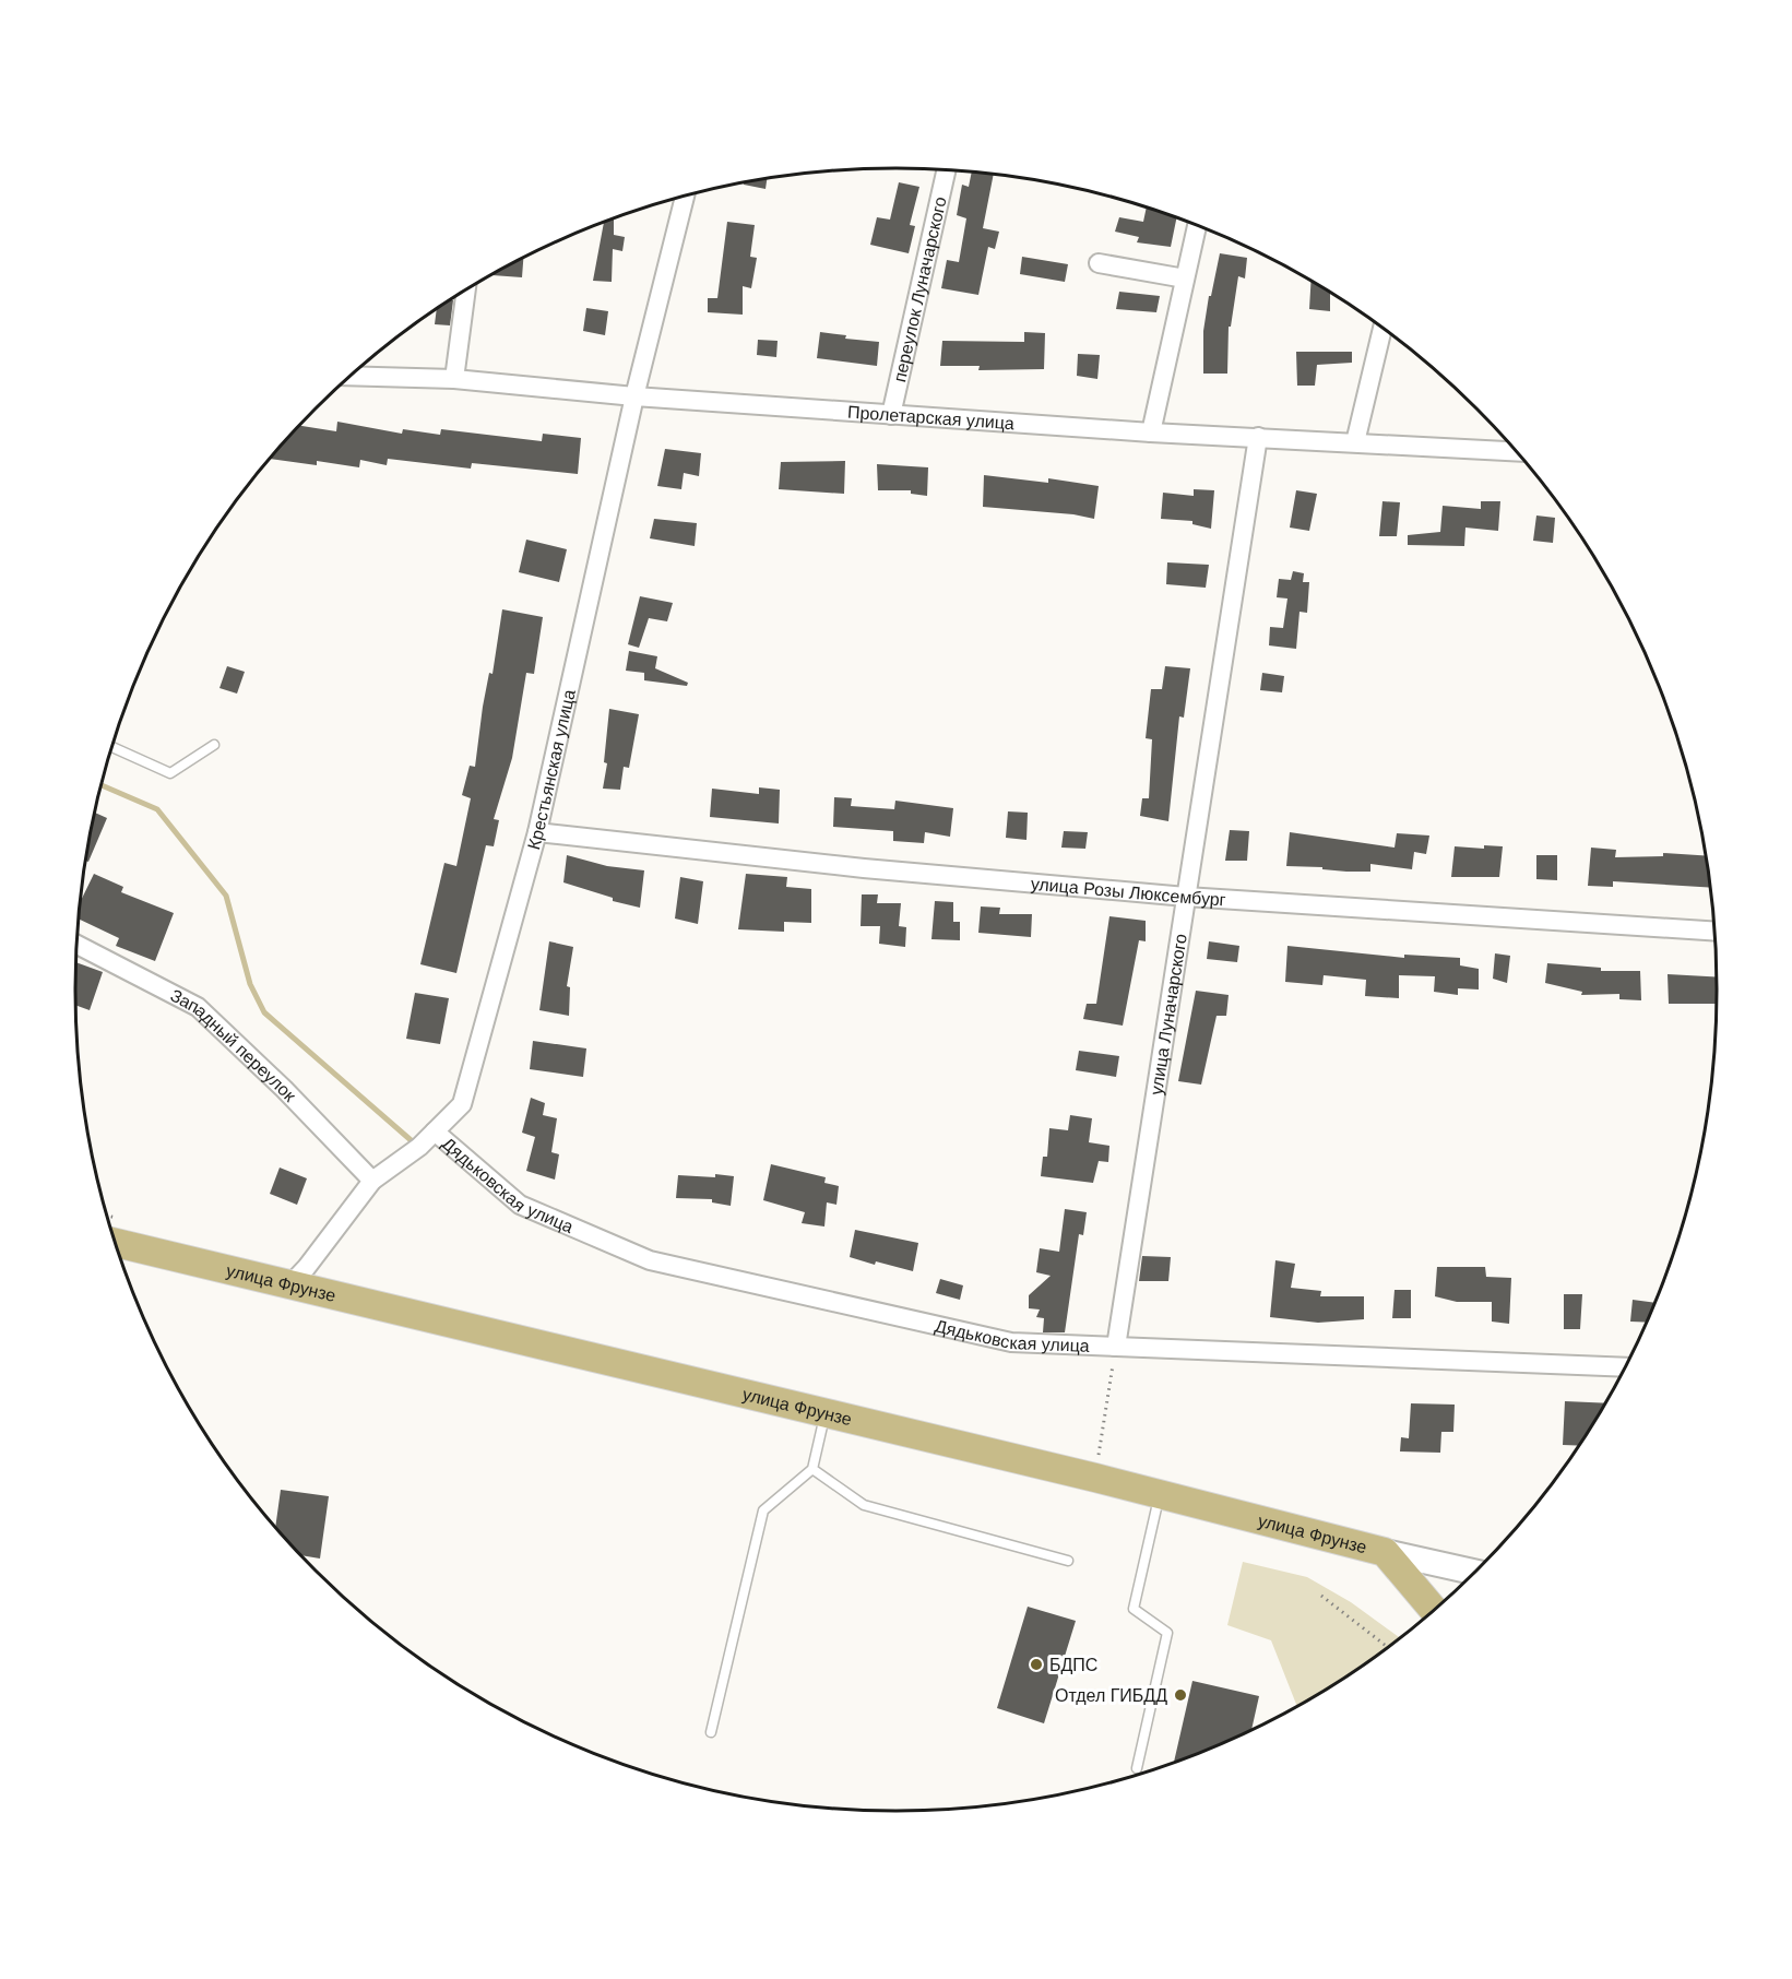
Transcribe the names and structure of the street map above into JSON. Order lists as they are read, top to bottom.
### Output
{
  "streets": {
    "main road": ["улица Фрунзе"],
    "street": [
      "переулок Луначарского",
      "Пролетарская улица",
      "Крестьянская улица",
      "улица Розы Люксембург",
      "улица Луначарского",
      "Западный переулок",
      "Дядьковская улица"
    ]
  },
  "crossings": [
    ["переулок Луначарского", "Пролетарская улица"],
    ["Пролетарская улица", "Крестьянская улица"],
    ["Пролетарская улица", "улица Луначарского"],
    ["Крестьянская улица", "улица Розы Люксембург"],
    ["Крестьянская улица", "Западный переулок"],
    ["Крестьянская улица", "Дядьковская улица"],
    ["Крестьянская улица", "улица Фрунзе"],
    ["улица Розы Люксембург", "улица Луначарского"],
    ["улица Луначарского", "Дядьковская улица"]
  ],
  "places": ["БДПС", "Отдел ГИБДД"]
}
